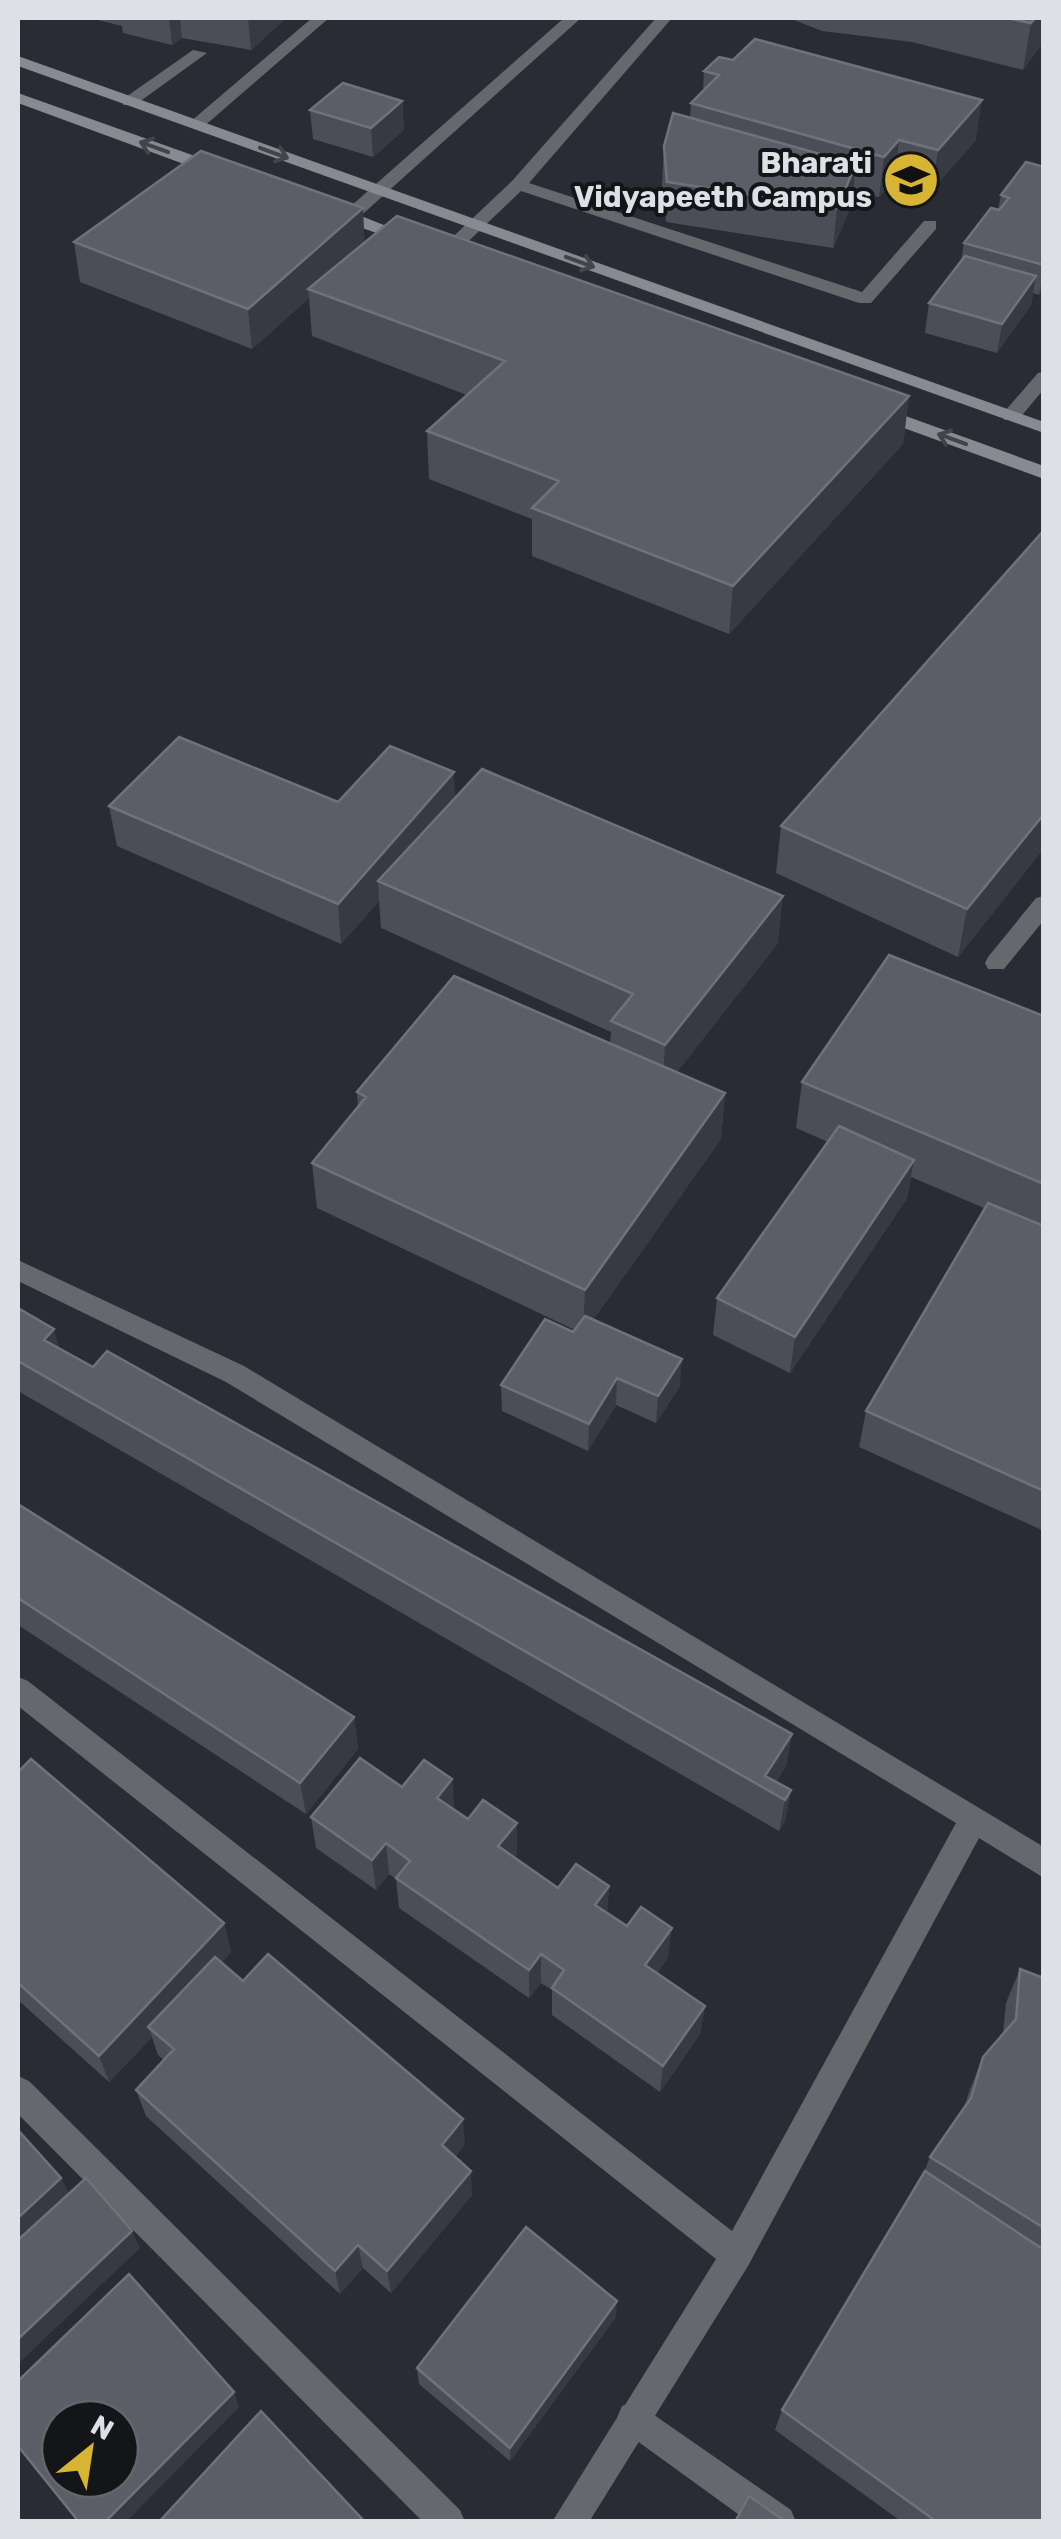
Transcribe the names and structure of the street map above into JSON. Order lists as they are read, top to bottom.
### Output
{
  "places": {
    "school or university": ["Bharati Vidyapeeth Campus"]
  },
  "north": "top right"
}
